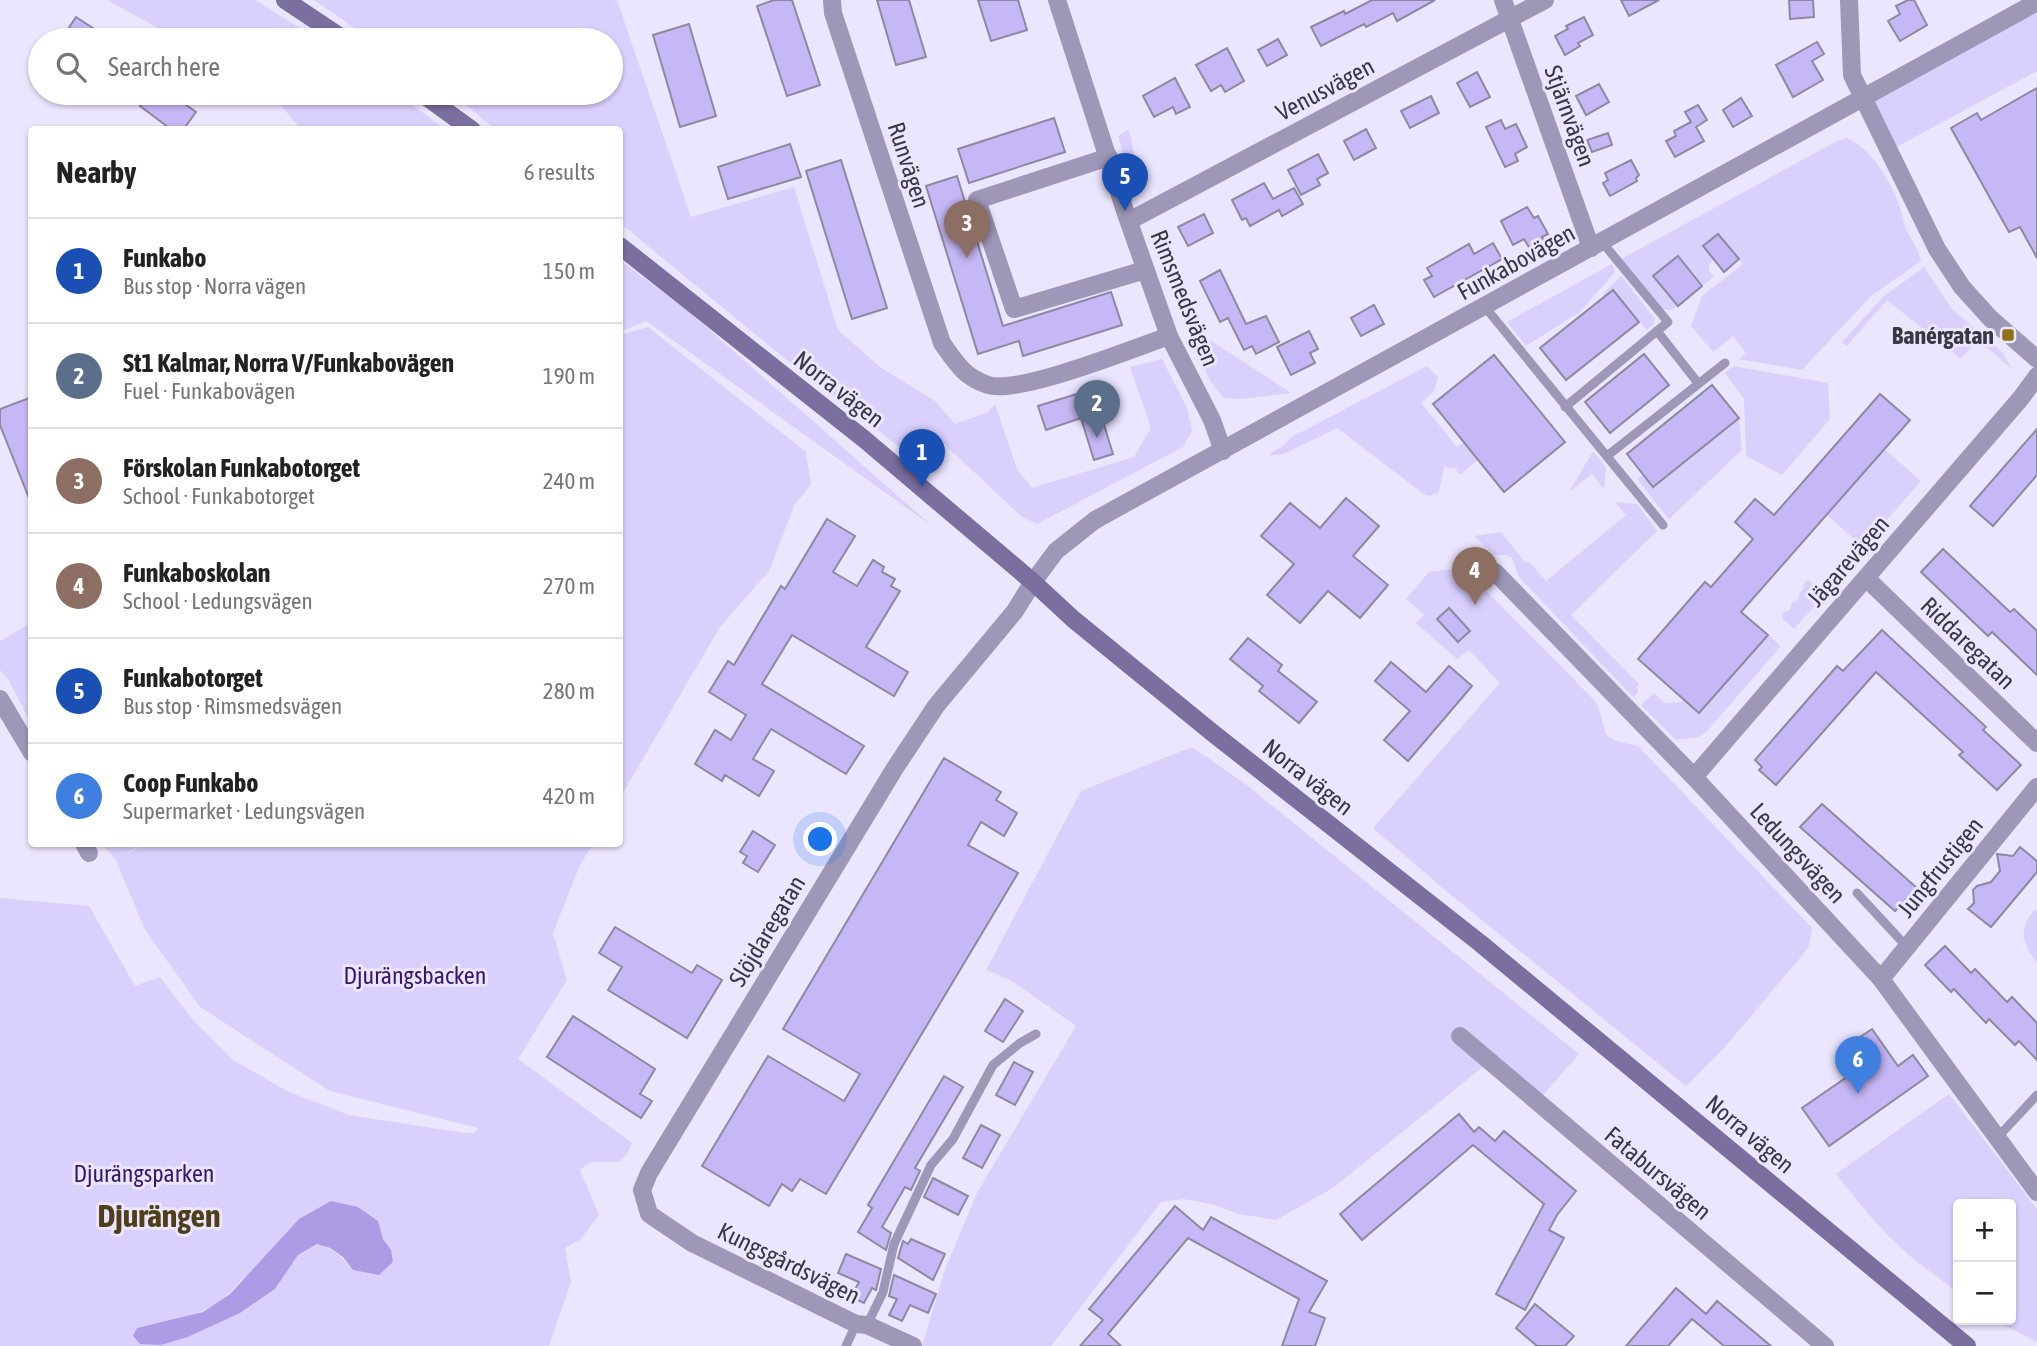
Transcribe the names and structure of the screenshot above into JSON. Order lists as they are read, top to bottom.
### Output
{
  "streets": {
    "main road": ["Norra vägen"],
    "street": [
      "Venusvägen",
      "Stjärnvägen",
      "Runvägen",
      "Funkabovägen",
      "Rimsmedsvägen",
      "Jägarevägen",
      "Riddaregatan",
      "Ledungsvägen",
      "Jungfrustigen",
      "Slöjdaregatan",
      "Fatabursvägen",
      "Kungsgårdsvägen"
    ]
  },
  "crossings": [
    ["Venusvägen", "Stjärnvägen"],
    ["Venusvägen", "Rimsmedsvägen"],
    ["Stjärnvägen", "Funkabovägen"],
    ["Runvägen", "Rimsmedsvägen"],
    ["Funkabovägen", "Rimsmedsvägen"],
    ["Funkabovägen", "Norra vägen"],
    ["Funkabovägen", "Slöjdaregatan"],
    ["Norra vägen", "Slöjdaregatan"],
    ["Jägarevägen", "Riddaregatan"],
    ["Jägarevägen", "Ledungsvägen"],
    ["Ledungsvägen", "Jungfrustigen"],
    ["Slöjdaregatan", "Kungsgårdsvägen"]
  ],
  "districts": ["Djurängen"],
  "parks": ["Djurängsbacken", "Djurängsparken"],
  "places": {
    "transit": ["Banérgatan"]
  },
  "page": {
    "search": "Search here",
    "heading": ["Nearby", "6 results"],
    "pins": [
      "5",
      "3",
      "2",
      "1",
      "4",
      "6"
    ],
    "list": [
      {
        "mark": "1",
        "name": "Funkabo",
        "note": "Bus stop · Norra vägen",
        "value": "150 m"
      },
      {
        "mark": "2",
        "name": "St1 Kalmar, Norra V/Funkabovägen",
        "note": "Fuel · Funkabovägen",
        "value": "190 m"
      },
      {
        "mark": "3",
        "name": "Förskolan Funkabotorget",
        "note": "School · Funkabotorget",
        "value": "240 m"
      },
      {
        "mark": "4",
        "name": "Funkaboskolan",
        "note": "School · Ledungsvägen",
        "value": "270 m"
      },
      {
        "mark": "5",
        "name": "Funkabotorget",
        "note": "Bus stop · Rimsmedsvägen",
        "value": "280 m"
      },
      {
        "mark": "6",
        "name": "Coop Funkabo",
        "note": "Supermarket · Ledungsvägen",
        "value": "420 m"
      }
    ],
    "map_buttons": ["+", "−"]
  }
}
